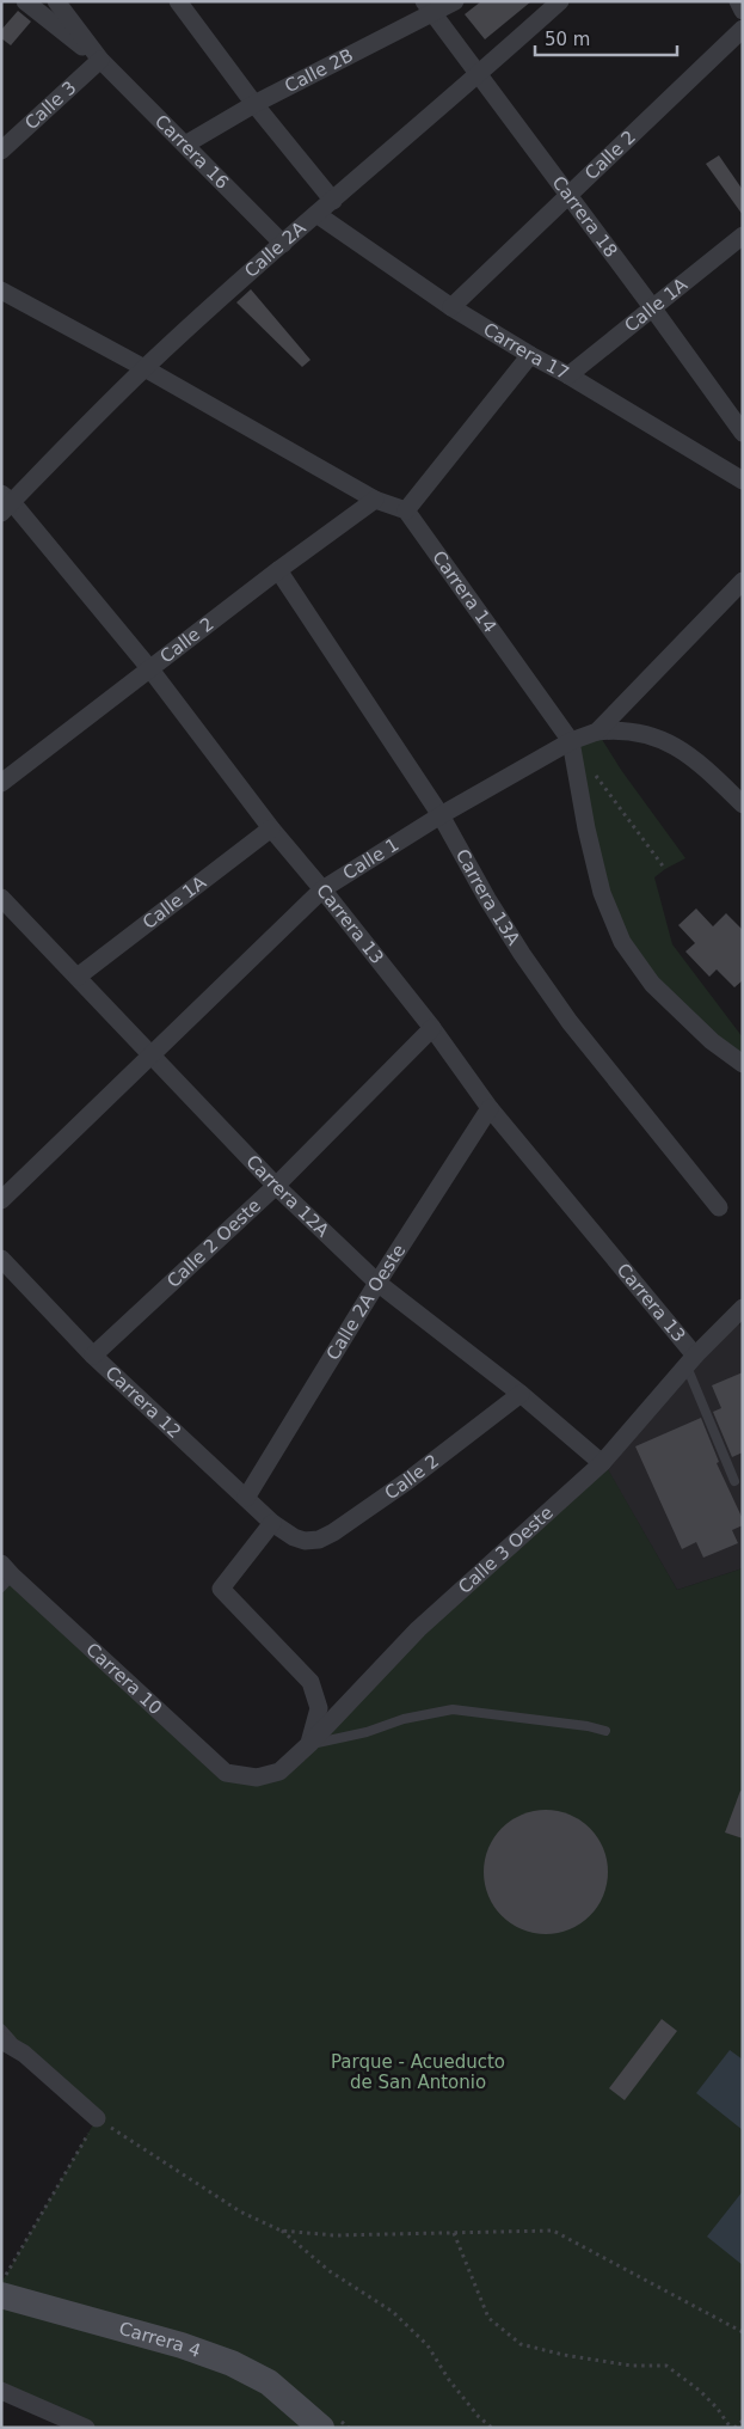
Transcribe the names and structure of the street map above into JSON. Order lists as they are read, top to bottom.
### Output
{
  "streets": {
    "main road": ["Carrera 4"],
    "street": [
      "Calle 2B",
      "Calle 3",
      "Carrera 16",
      "Calle 2",
      "Carrera 18",
      "Calle 2A",
      "Calle 1A",
      "Carrera 17",
      "Carrera 14",
      "Calle 1",
      "Carrera 13A",
      "Carrera 13",
      "Carrera 12A",
      "Calle 2 Oeste",
      "Calle 2A Oeste",
      "Carrera 12",
      "Calle 3 Oeste",
      "Carrera 10"
    ]
  },
  "crossings": [
    ["Calle 2B", "Carrera 16"],
    ["Calle 2B", "Carrera 18"],
    ["Calle 3", "Carrera 16"],
    ["Carrera 16", "Calle 2A"],
    ["Calle 2", "Carrera 18"],
    ["Calle 2", "Carrera 17"],
    ["Calle 2", "Carrera 13A"],
    ["Calle 2", "Carrera 13"],
    ["Calle 2", "Carrera 12A"],
    ["Calle 2", "Carrera 12"],
    ["Carrera 18", "Calle 2A"],
    ["Carrera 18", "Calle 1A"],
    ["Calle 2A", "Carrera 17"],
    ["Calle 2A", "Carrera 13"],
    ["Calle 1A", "Carrera 17"],
    ["Calle 1A", "Carrera 13"],
    ["Calle 1A", "Carrera 12A"],
    ["Carrera 14", "Calle 1"],
    ["Calle 1", "Carrera 13A"],
    ["Calle 1", "Carrera 13"],
    ["Calle 1", "Carrera 12A"],
    ["Carrera 13", "Calle 2 Oeste"],
    ["Carrera 13", "Calle 2A Oeste"],
    ["Carrera 13", "Calle 3 Oeste"],
    ["Carrera 12A", "Calle 2 Oeste"],
    ["Carrera 12A", "Calle 2A Oeste"],
    ["Carrera 12A", "Calle 3 Oeste"],
    ["Calle 2 Oeste", "Carrera 12"],
    ["Calle 2A Oeste", "Carrera 12"],
    ["Calle 3 Oeste", "Carrera 10"]
  ],
  "parks": ["Parque - Acueducto de San Antonio"],
  "scale_bar": "50 m"
}
